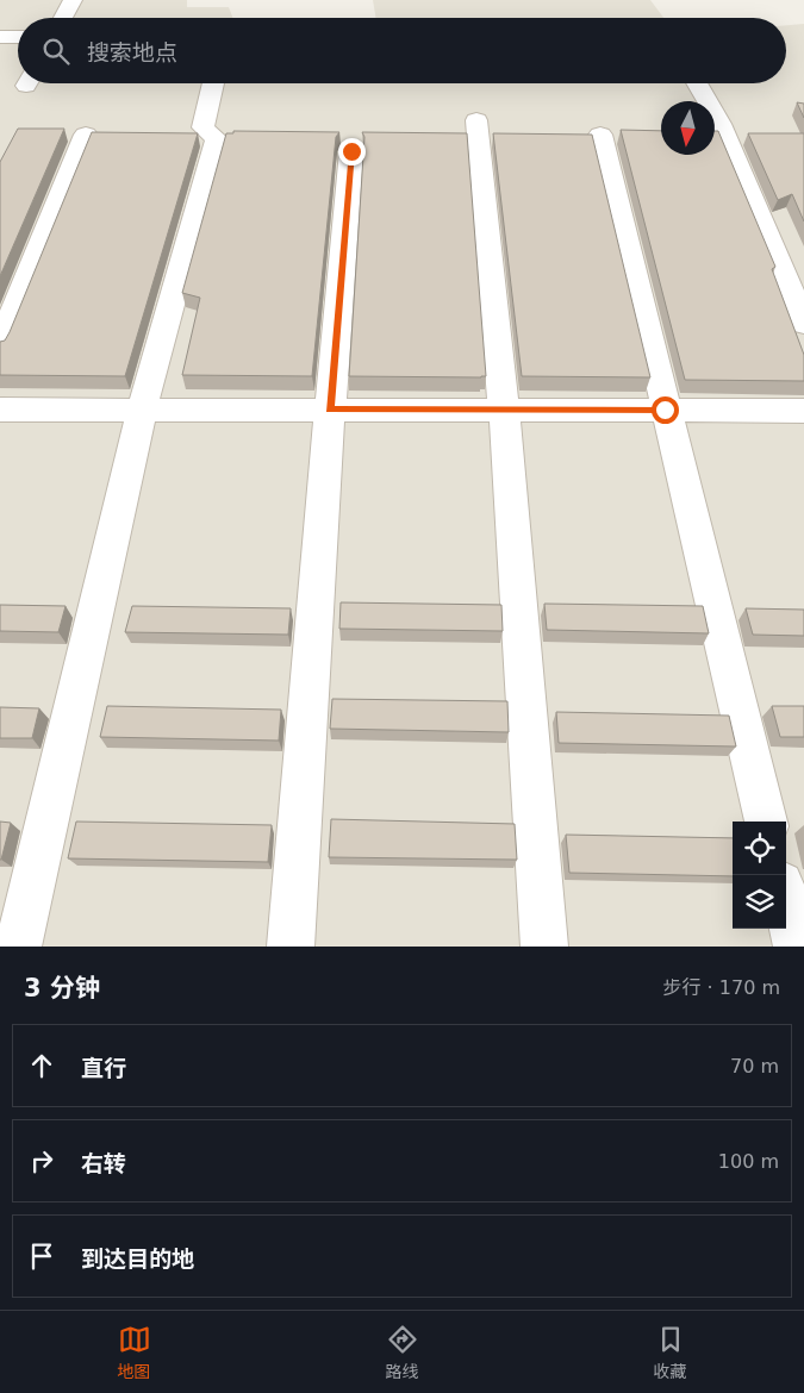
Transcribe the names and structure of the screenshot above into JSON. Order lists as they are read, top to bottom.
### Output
{
  "north": "bottom",
  "page": {
    "search": "搜索地点",
    "heading": ["3 分钟", "步行 · 170 m"],
    "list": [
      ["直行", "70 m"],
      ["右转", "100 m"],
      "到达目的地"
    ],
    "nav": ["地图", "路线", "收藏"]
  }
}
